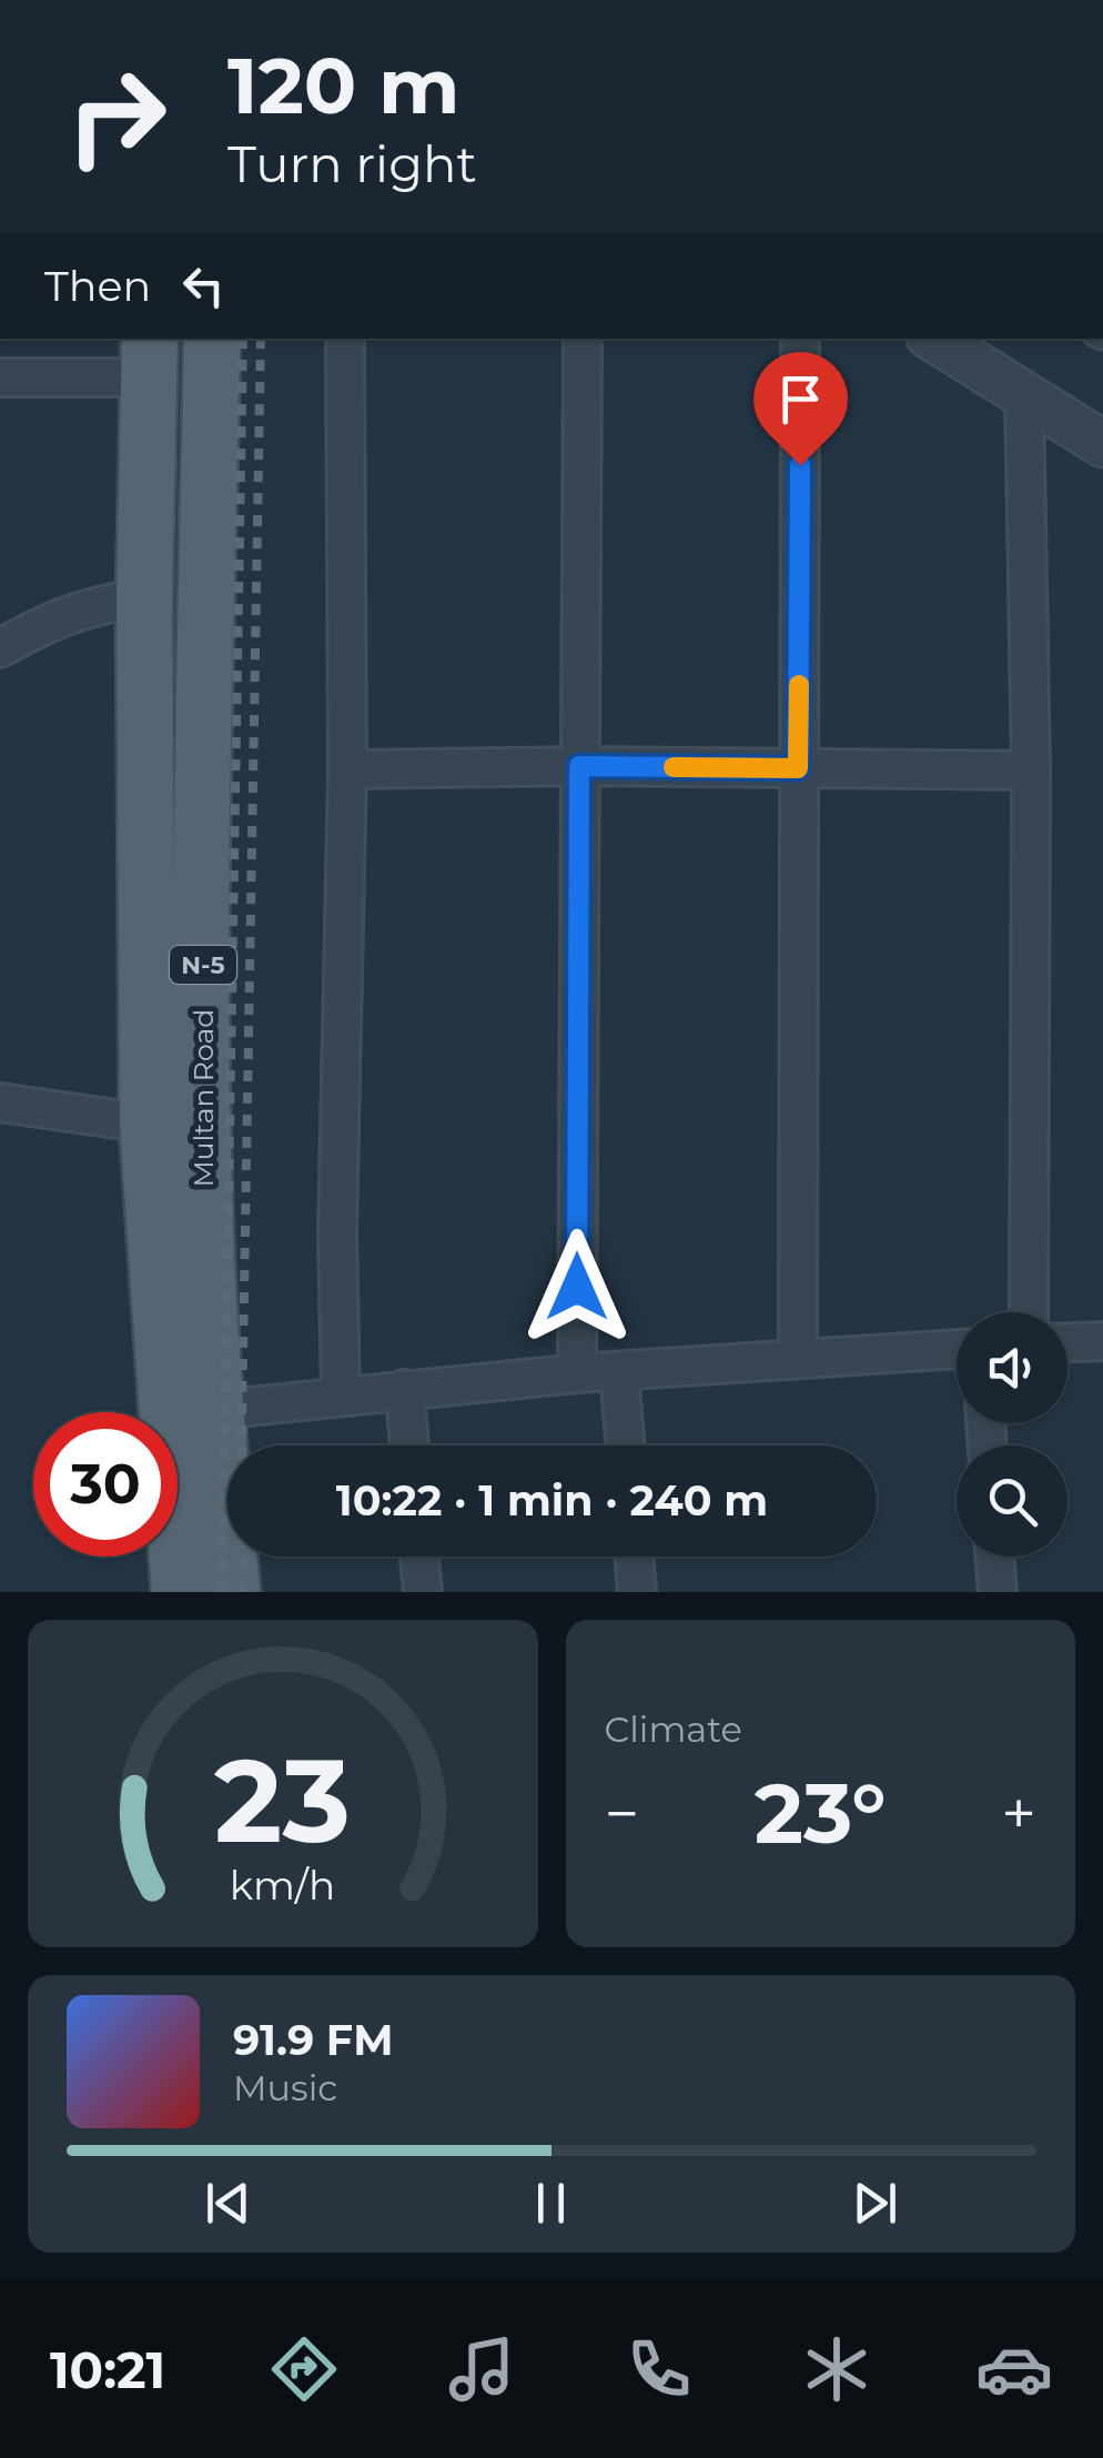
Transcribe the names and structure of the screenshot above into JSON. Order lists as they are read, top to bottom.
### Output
{
  "streets": {
    "main road": ["N-5", "Multan Road"]
  },
  "page": {
    "turn": ["120 m", "Turn right"],
    "then": "Then",
    "limit": "30",
    "trip": "10:22 · 1 min · 240 m",
    "tile": "Climate",
    "heat": ["−", "23°", "+"],
    "song": ["91.9 FM", "Music"],
    "tabs": "10:21",
    "gauge": ["23", "km/h"]
  }
}
